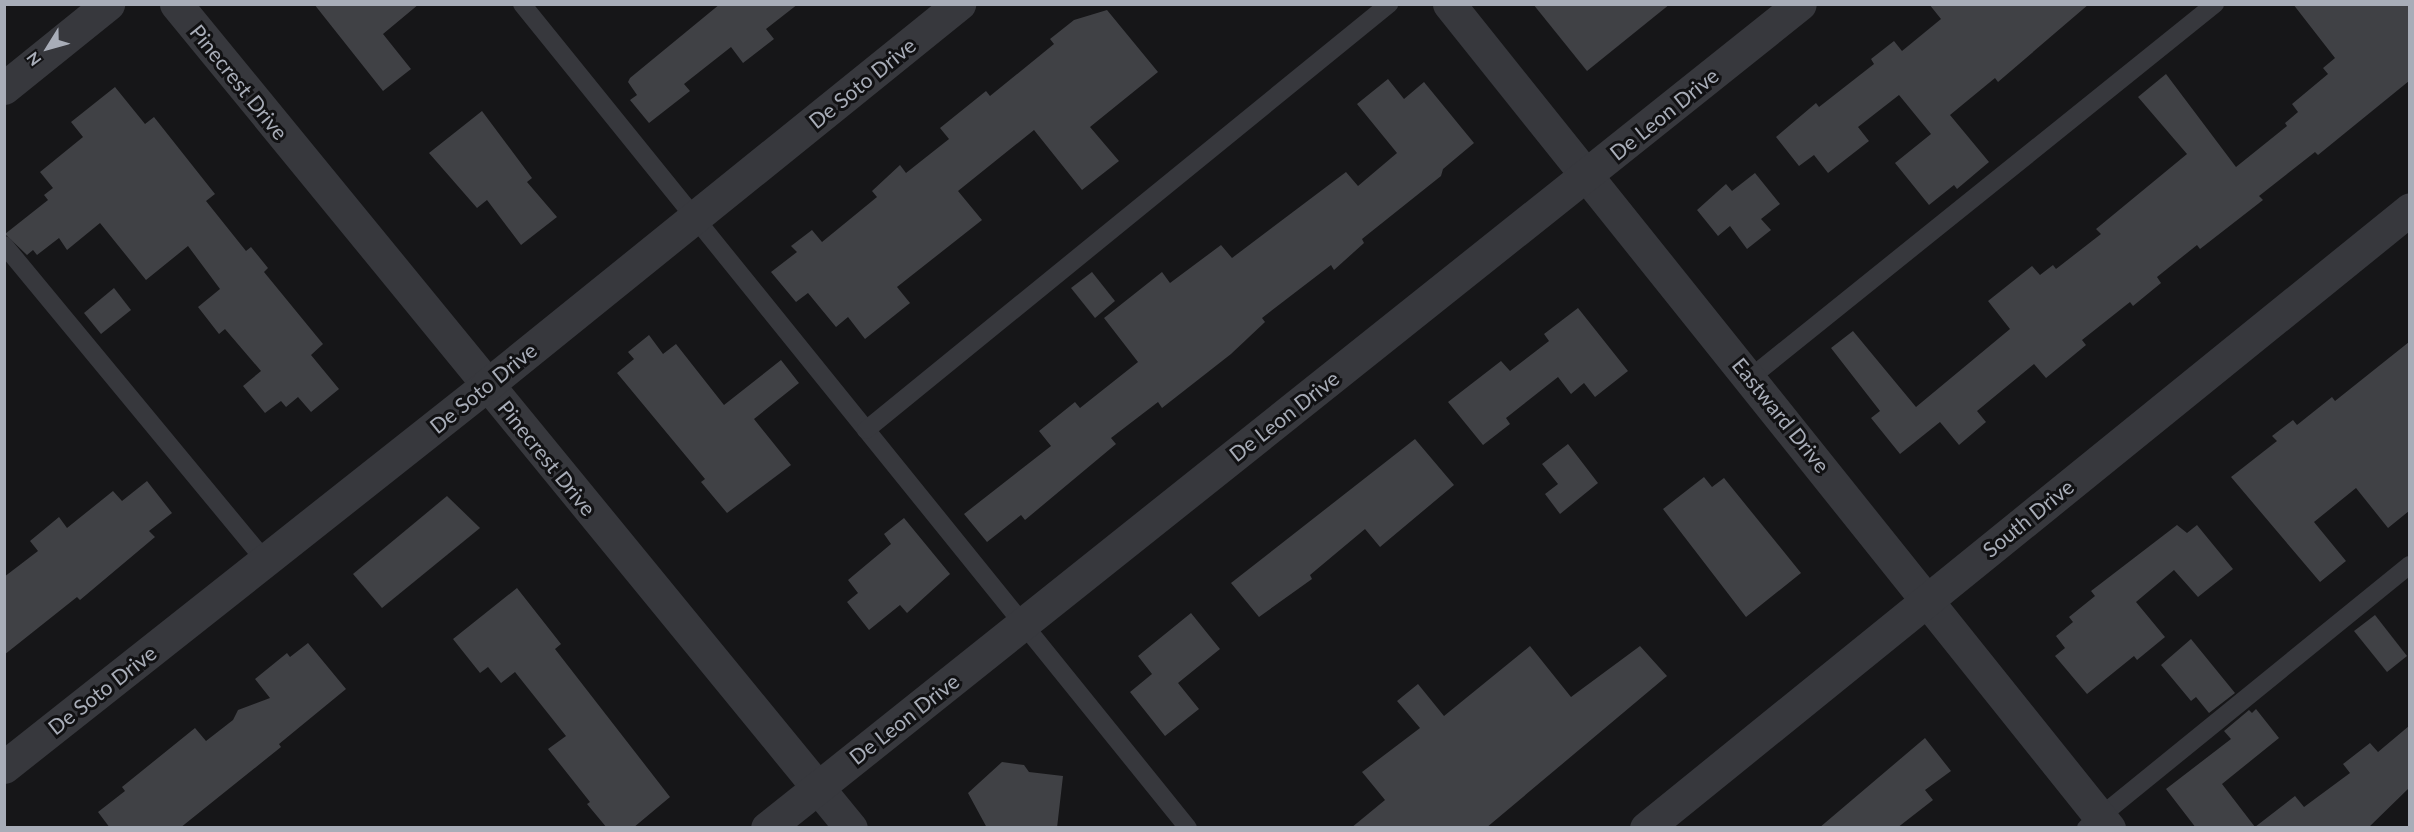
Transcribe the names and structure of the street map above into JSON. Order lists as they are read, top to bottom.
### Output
{
  "streets": {
    "street": [
      "Pinecrest Drive",
      "De Soto Drive",
      "De Leon Drive",
      "Eastward Drive",
      "South Drive"
    ]
  },
  "crossings": [
    ["Pinecrest Drive", "De Soto Drive"],
    ["Pinecrest Drive", "De Leon Drive"],
    ["De Leon Drive", "Eastward Drive"],
    ["Eastward Drive", "South Drive"]
  ],
  "north": "bottom left"
}
